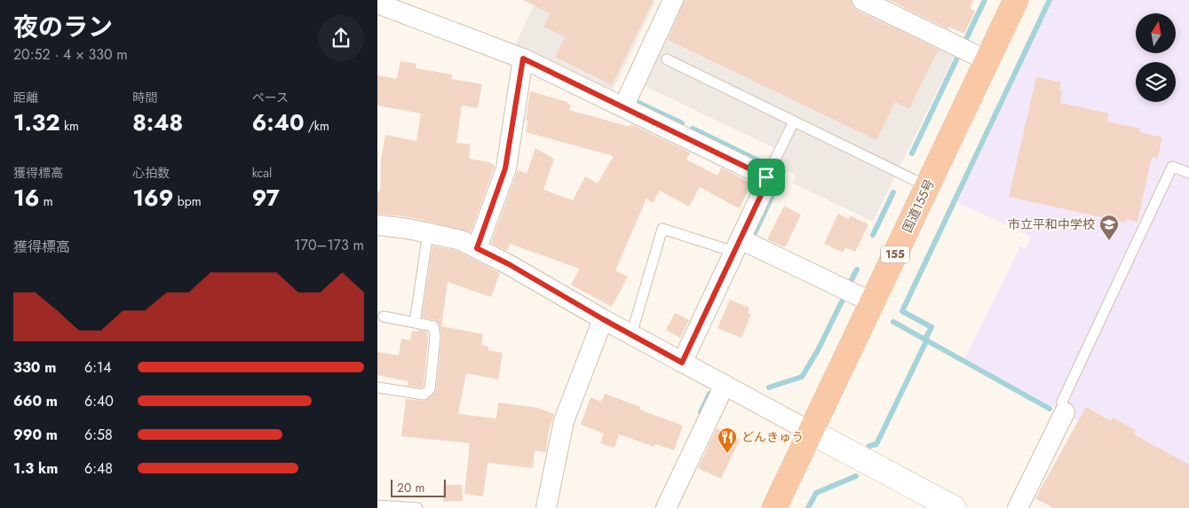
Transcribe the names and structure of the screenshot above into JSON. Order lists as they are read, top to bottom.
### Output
{
  "streets": {
    "highway": ["国道155号", "155"]
  },
  "places": {
    "school or university": ["市立平和中学校"],
    "restaurant": ["どんきゅう"]
  },
  "scale_bar": "20 m",
  "north": "top",
  "page": {
    "heading": ["夜のラン", "20:52 · 4 × 330 m"],
    "stats": [
      ["距離", "1.32 km"],
      ["時間", "8:48"],
      ["ペース", "6:40 /km"],
      ["獲得標高", "16 m"],
      ["心拍数", "169 bpm"],
      ["kcal", "97"]
    ],
    "chart": ["獲得標高", "170–173 m"],
    "list": [
      {
        "name": "330 m",
        "note": "6:14"
      },
      {
        "name": "660 m",
        "note": "6:40"
      },
      {
        "name": "990 m",
        "note": "6:58"
      },
      {
        "name": "1.3 km",
        "note": "6:48"
      }
    ],
    "scale": "20 m"
  }
}
